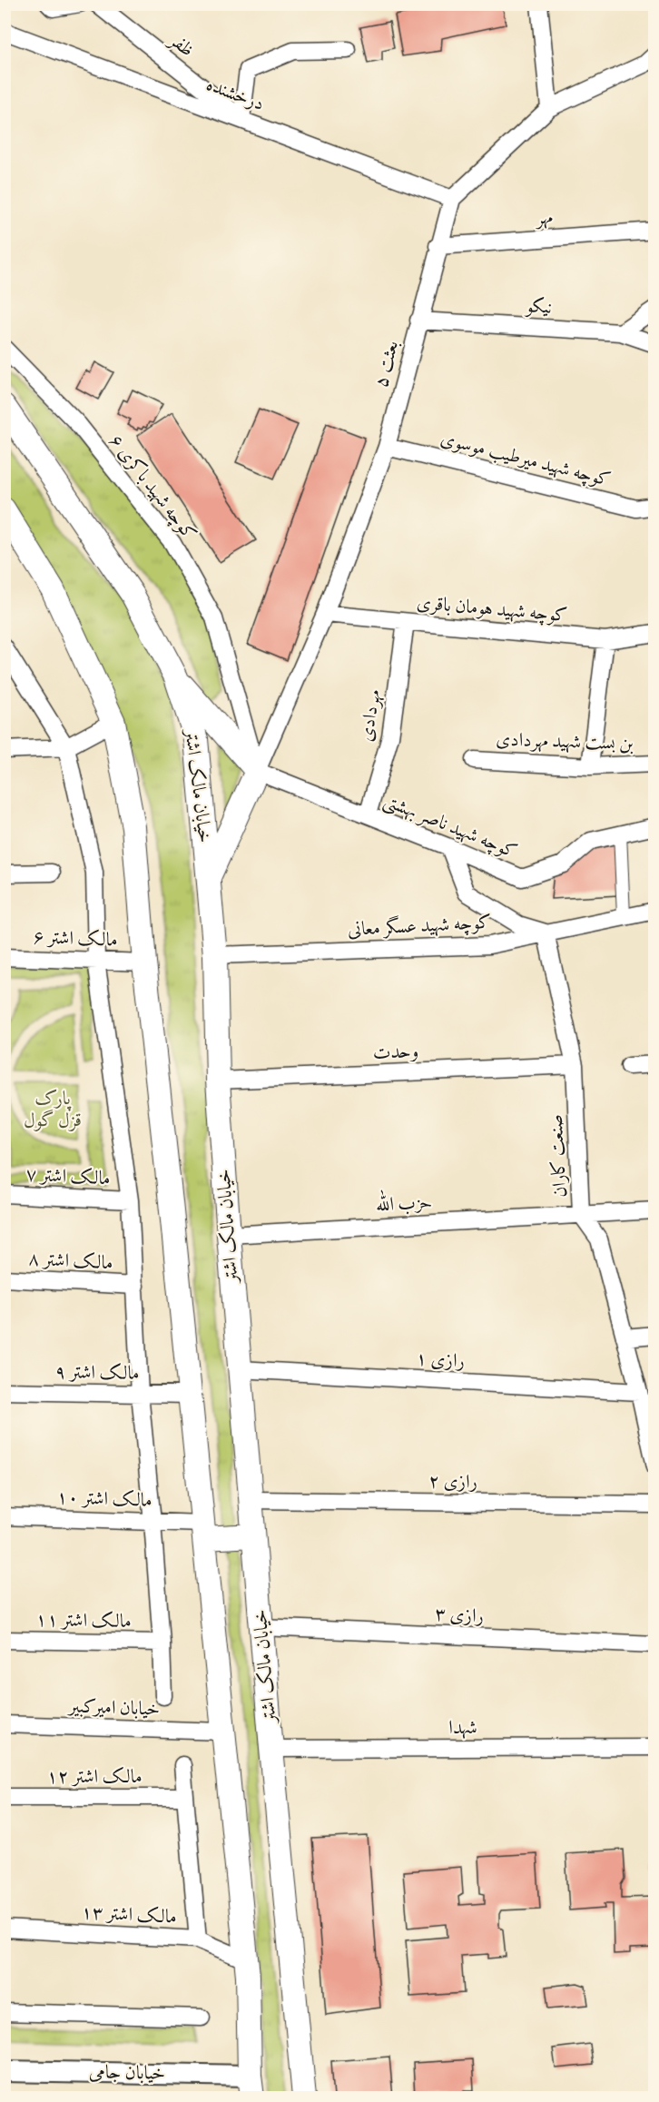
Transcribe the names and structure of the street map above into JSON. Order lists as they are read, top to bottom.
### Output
{
  "streets": {
    "main road": ["خیابان مالک اشتر"],
    "street": [
      "ظفر",
      "درخشنده",
      "مهر",
      "نیکو",
      "بعثت ۵",
      "کوچه شهید میرطیب موسوی",
      "کوچه شهید باکری ۶",
      "کوچه شهید هومان باقری",
      "مهردادی",
      "بن بست شهید مهردادی",
      "کوچه شهید ناصر بهشتی",
      "کوچه شهید عسگر معانی",
      "مالک اشتر ۶",
      "وحدت",
      "صنعت کاران",
      "مالک اشتر ۷",
      "حزب الله",
      "مالک اشتر ۸",
      "رازی ۱",
      "مالک اشتر ۹",
      "رازی ۲",
      "مالک اشتر ۱۰",
      "رازی ۳",
      "مالک اشتر ۱۱",
      "خیابان امیرکبیر",
      "شهدا",
      "مالک اشتر ۱۲",
      "مالک اشتر ۱۳",
      "خیابان جامی"
    ]
  },
  "crossings": [
    ["ظفر", "درخشنده"],
    ["درخشنده", "بعثت ۵"],
    ["مهر", "بعثت ۵"],
    ["نیکو", "بعثت ۵"],
    ["بعثت ۵", "کوچه شهید میرطیب موسوی"],
    ["بعثت ۵", "کوچه شهید باکری ۶"],
    ["بعثت ۵", "کوچه شهید هومان باقری"],
    ["بعثت ۵", "کوچه شهید ناصر بهشتی"],
    ["کوچه شهید باکری ۶", "کوچه شهید ناصر بهشتی"],
    ["کوچه شهید هومان باقری", "مهردادی"],
    ["مهردادی", "کوچه شهید ناصر بهشتی"],
    ["خیابان مالک اشتر", "کوچه شهید عسگر معانی"],
    ["خیابان مالک اشتر", "وحدت"],
    ["خیابان مالک اشتر", "حزب الله"],
    ["خیابان مالک اشتر", "رازی ۱"],
    ["خیابان مالک اشتر", "رازی ۲"],
    ["خیابان مالک اشتر", "رازی ۳"],
    ["خیابان مالک اشتر", "شهدا"],
    ["کوچه شهید عسگر معانی", "صنعت کاران"],
    ["وحدت", "صنعت کاران"],
    ["صنعت کاران", "حزب الله"],
    ["صنعت کاران", "رازی ۱"]
  ],
  "parks": ["پارک قزل گول"]
}
